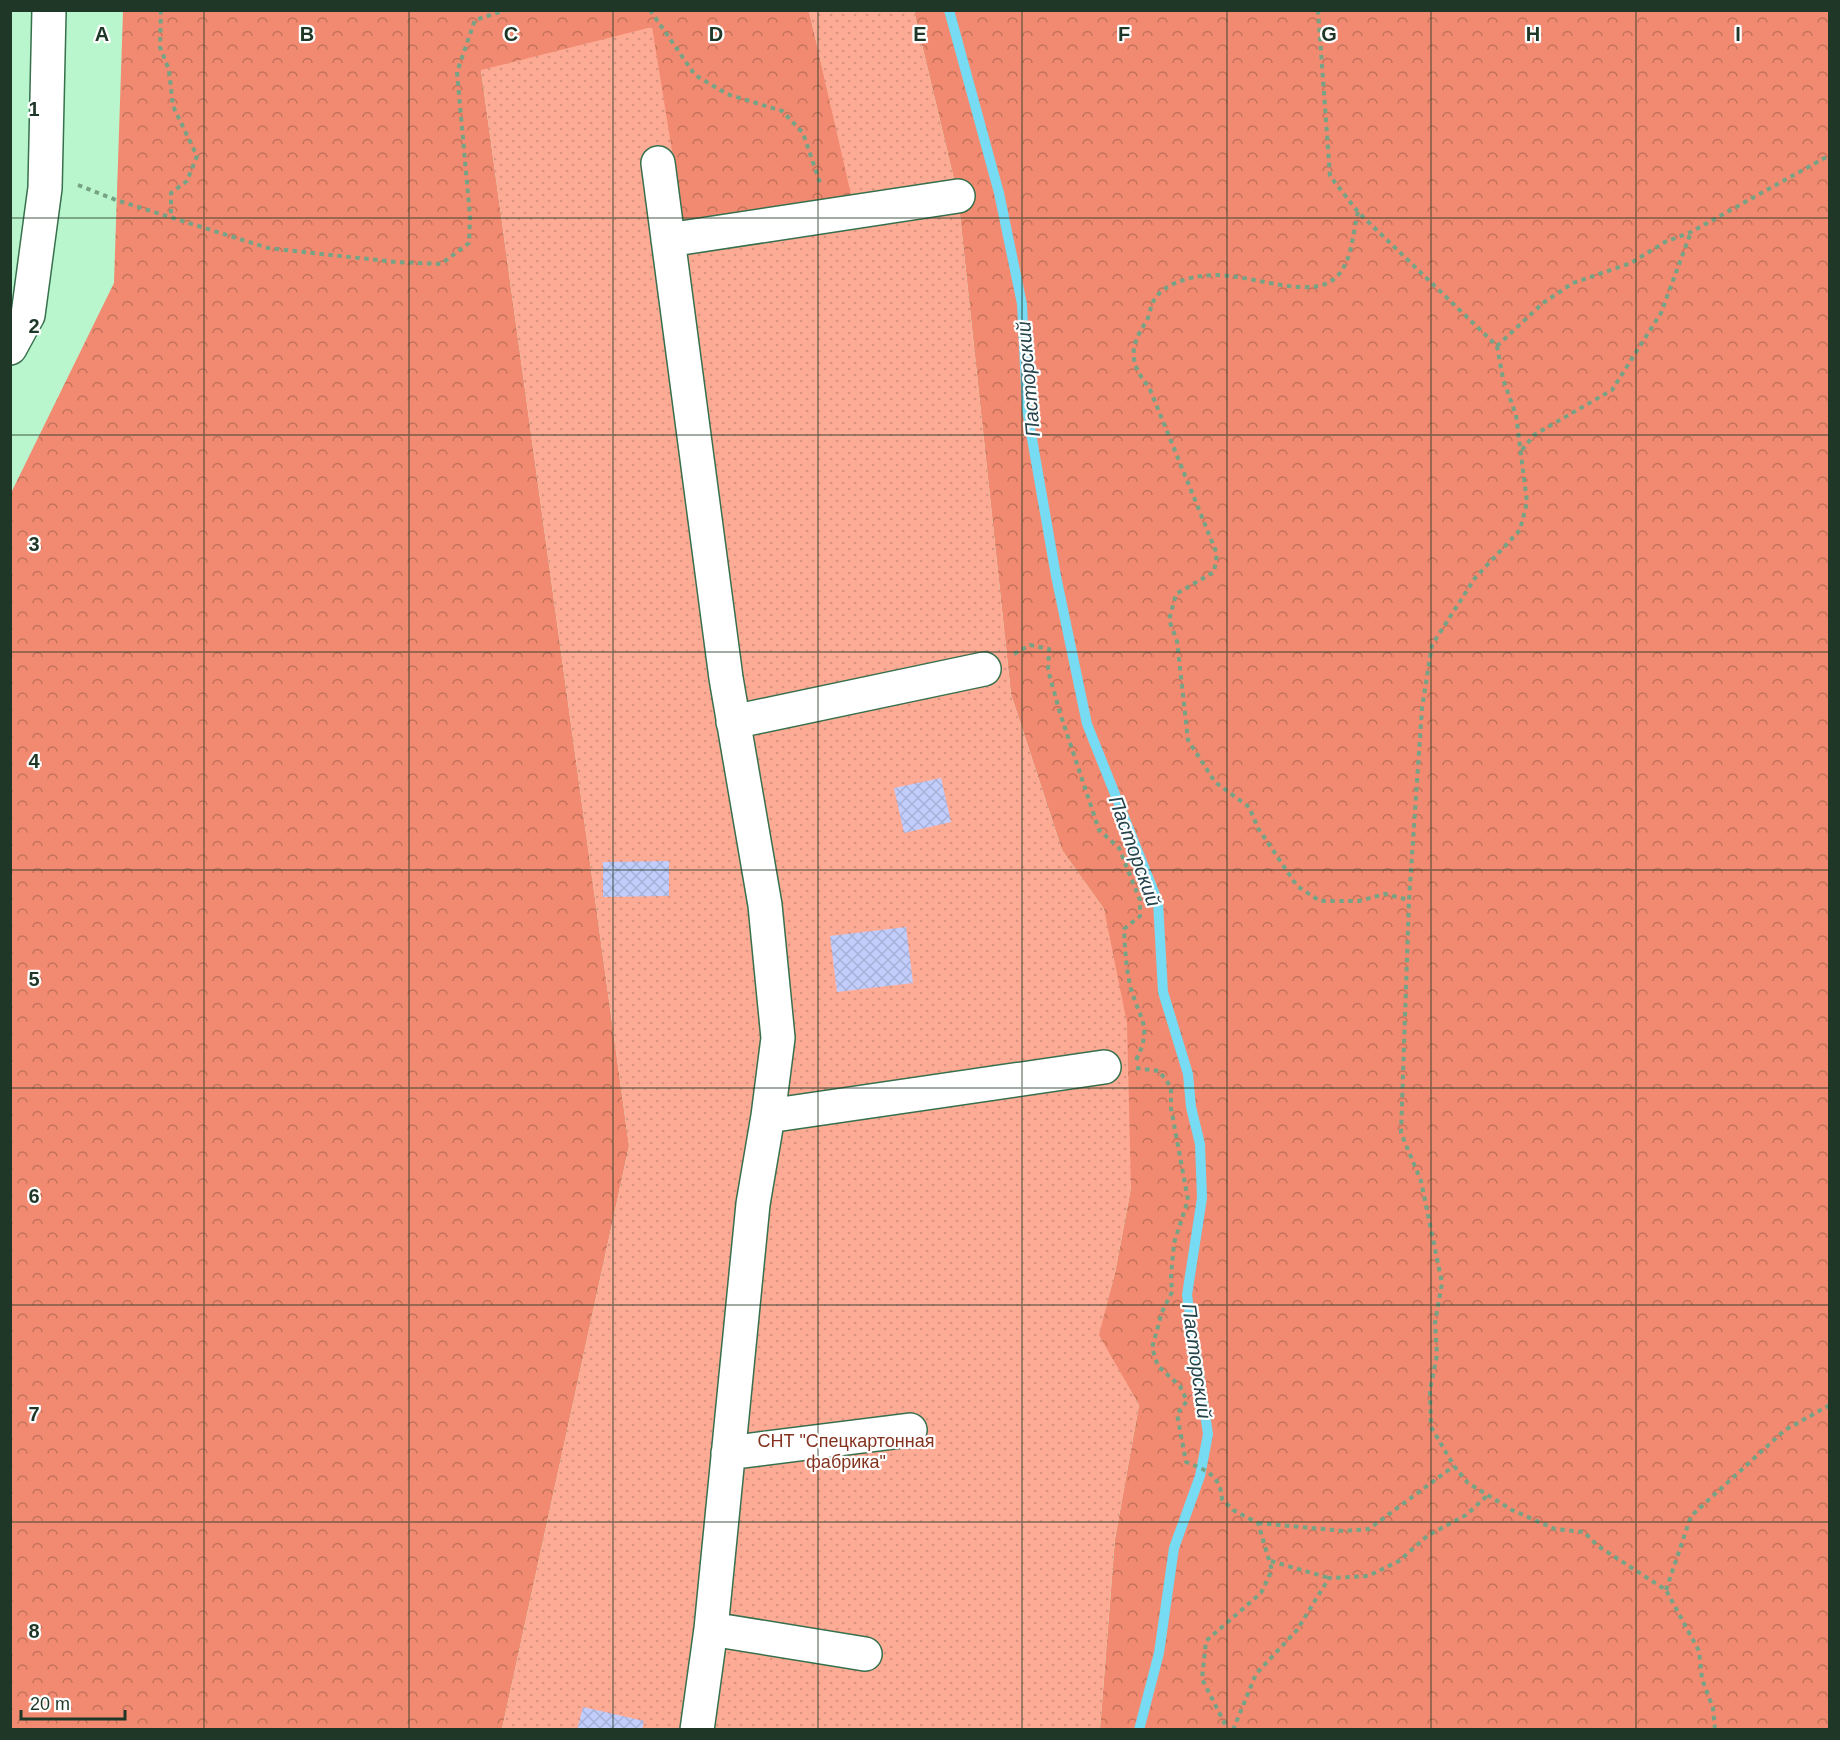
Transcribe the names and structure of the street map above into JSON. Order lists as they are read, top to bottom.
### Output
{
  "water": ["Пасторский"],
  "parks": ["СНТ \"Спецкартонная фабрика\""],
  "scale_bar": "20 m",
  "grid": {
    "columns": [
      "A",
      "B",
      "C",
      "D",
      "E",
      "F",
      "G",
      "H",
      "I"
    ],
    "rows": [
      "1",
      "2",
      "3",
      "4",
      "5",
      "6",
      "7",
      "8"
    ]
  }
}
